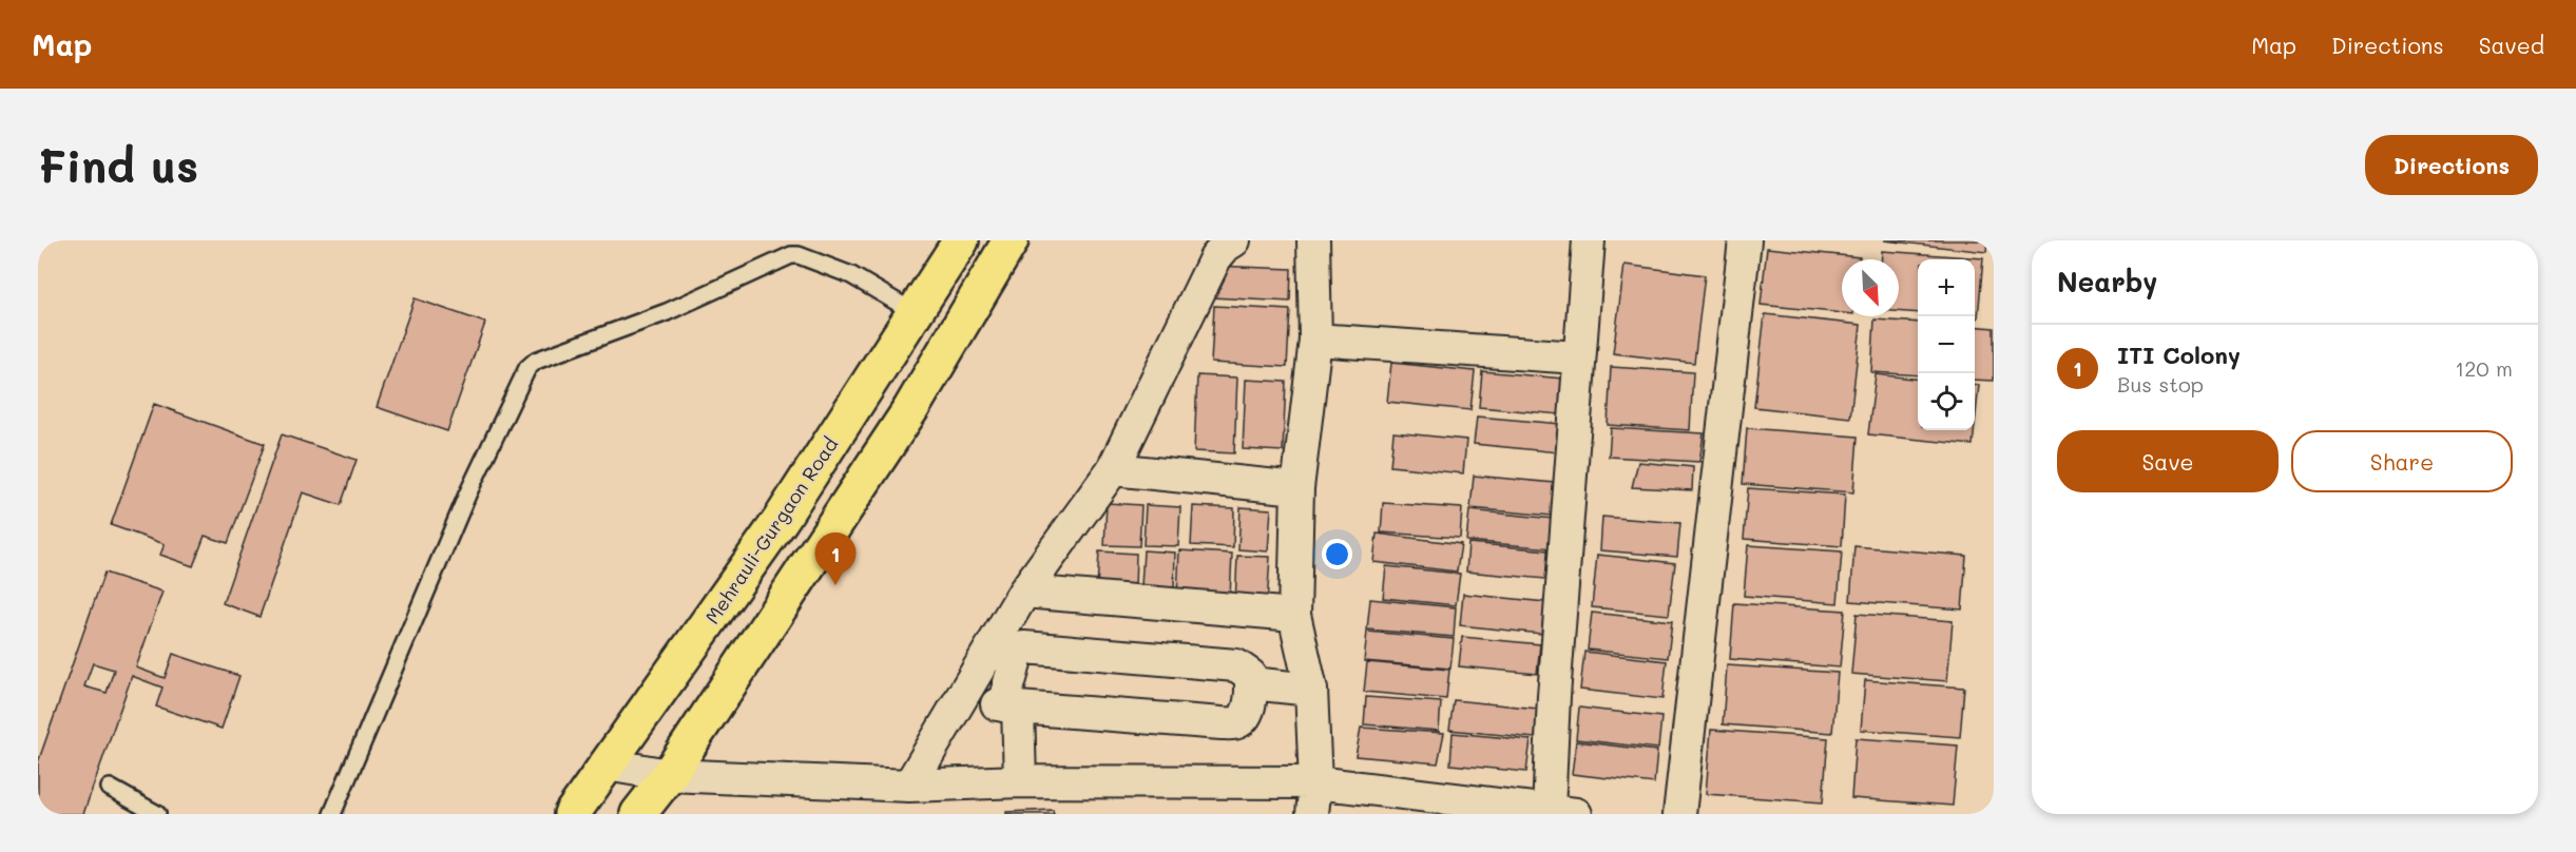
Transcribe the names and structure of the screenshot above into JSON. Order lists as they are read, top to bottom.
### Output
{
  "streets": {
    "main road": ["Mehrauli-Gurgaon Road"]
  },
  "north": "bottom right",
  "page": {
    "header": "Map",
    "nav": ["Map", "Directions", "Saved"],
    "buttons": [
      "Directions",
      ["Save", "Share"]
    ],
    "title": "Find us",
    "heading": "Nearby",
    "map_buttons": ["+", "−"],
    "list": [
      {
        "mark": "1",
        "name": "ITI Colony",
        "note": "Bus stop",
        "value": "120 m"
      }
    ],
    "pins": "1"
  }
}
